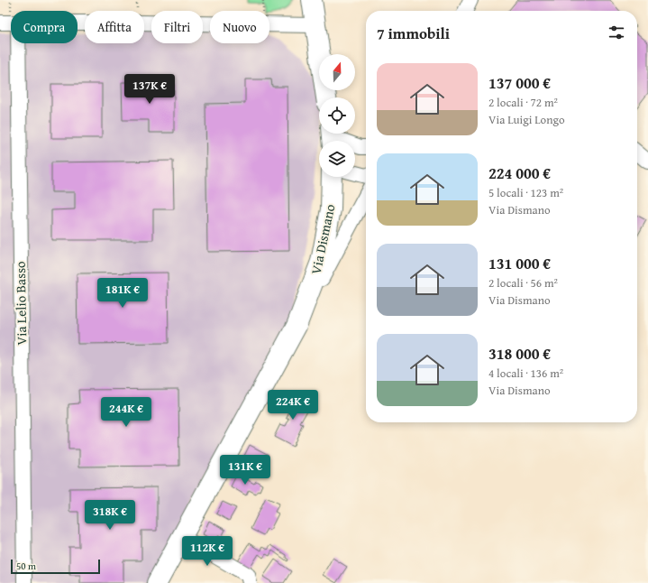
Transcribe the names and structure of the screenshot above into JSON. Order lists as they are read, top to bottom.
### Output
{
  "streets": {
    "main road": ["Via Dismano"],
    "street": ["Via Lelio Basso"]
  },
  "scale_bar": "50 m",
  "north": "top",
  "page": {
    "chip": [
      "Compra",
      "Affitta",
      "Filtri",
      "Nuovo"
    ],
    "heading": "7 immobili",
    "list": [
      {
        "name": "137 000 €",
        "note": "2 locali · 72 m² · Via Luigi Longo"
      },
      {
        "name": "224 000 €",
        "note": "5 locali · 123 m² · Via Dismano"
      },
      {
        "name": "131 000 €",
        "note": "2 locali · 56 m² · Via Dismano"
      },
      {
        "name": "318 000 €",
        "note": "4 locali · 136 m² · Via Dismano"
      }
    ],
    "price": [
      "137K €",
      "181K €",
      "224K €",
      "244K €",
      "131K €",
      "318K €",
      "112K €"
    ],
    "scale": "50 m"
  }
}
